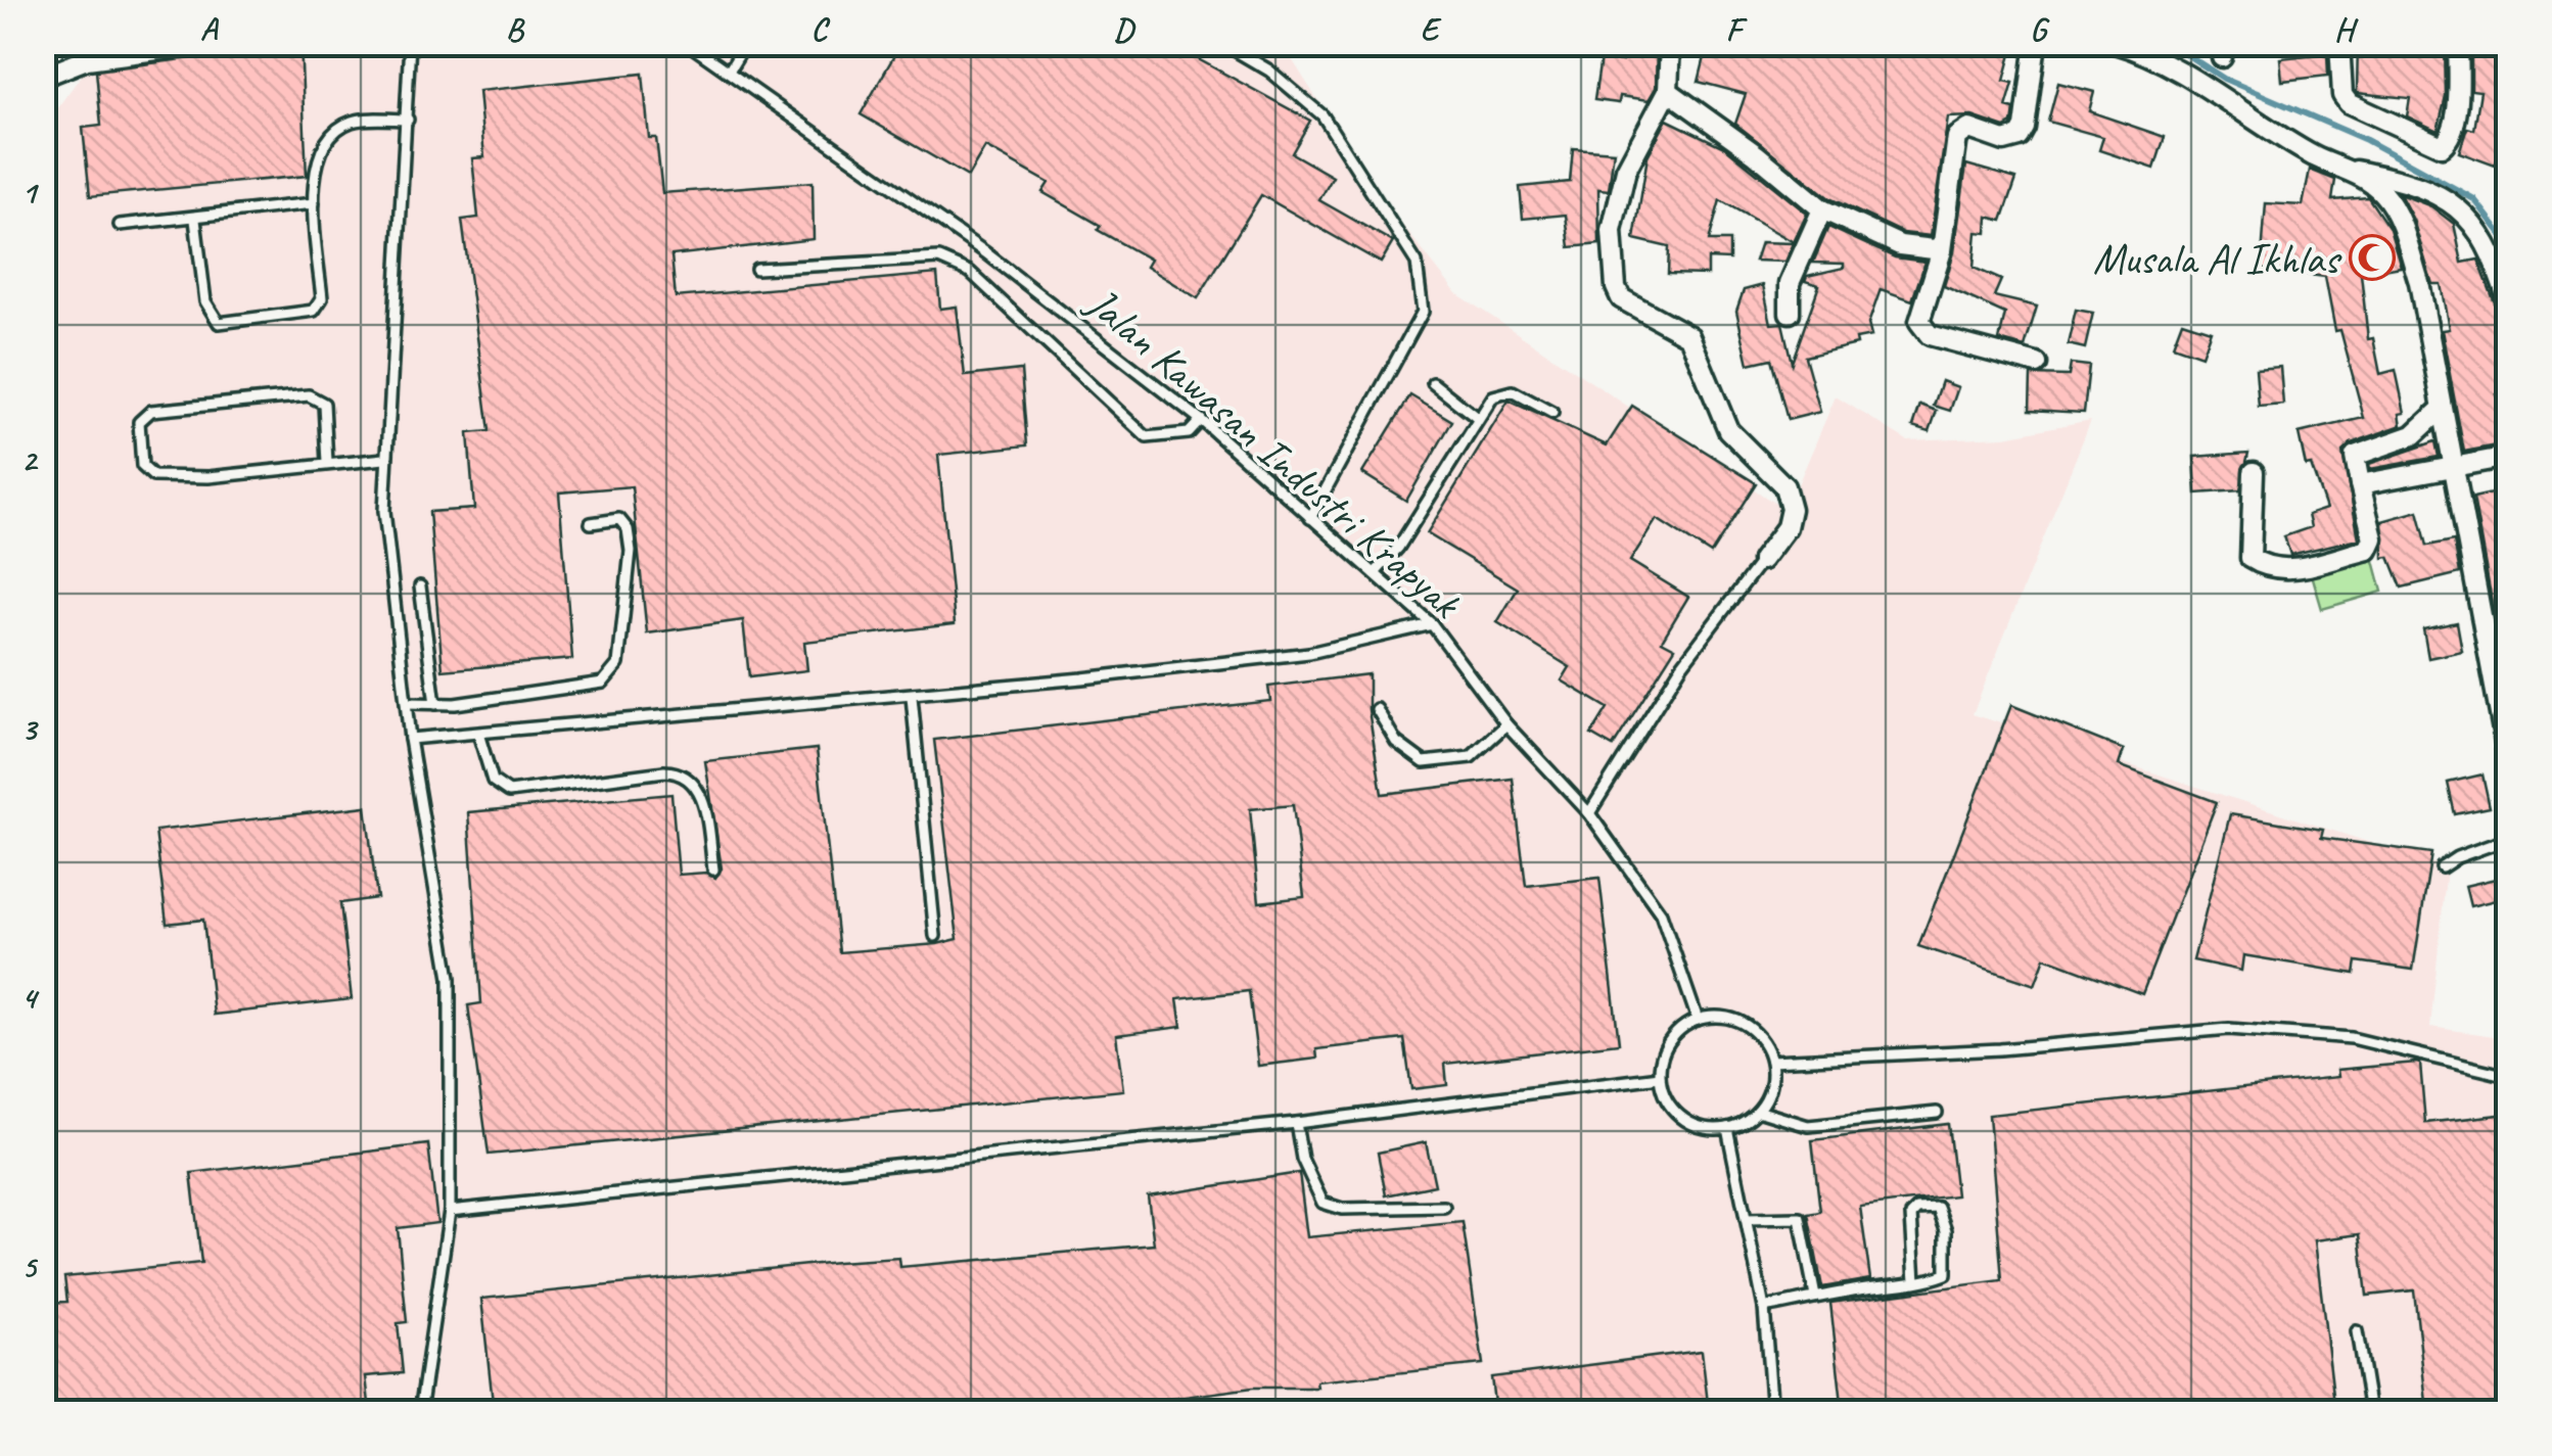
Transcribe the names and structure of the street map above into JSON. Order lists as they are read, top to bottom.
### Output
{
  "streets": {
    "lane": ["Jalan Kawasan Industri Krapyak"]
  },
  "places": {
    "mosque": ["Musala Al Ikhlas"]
  },
  "grid": {
    "columns": [
      "A",
      "B",
      "C",
      "D",
      "E",
      "F",
      "G",
      "H"
    ],
    "rows": [
      "1",
      "2",
      "3",
      "4",
      "5"
    ]
  }
}
